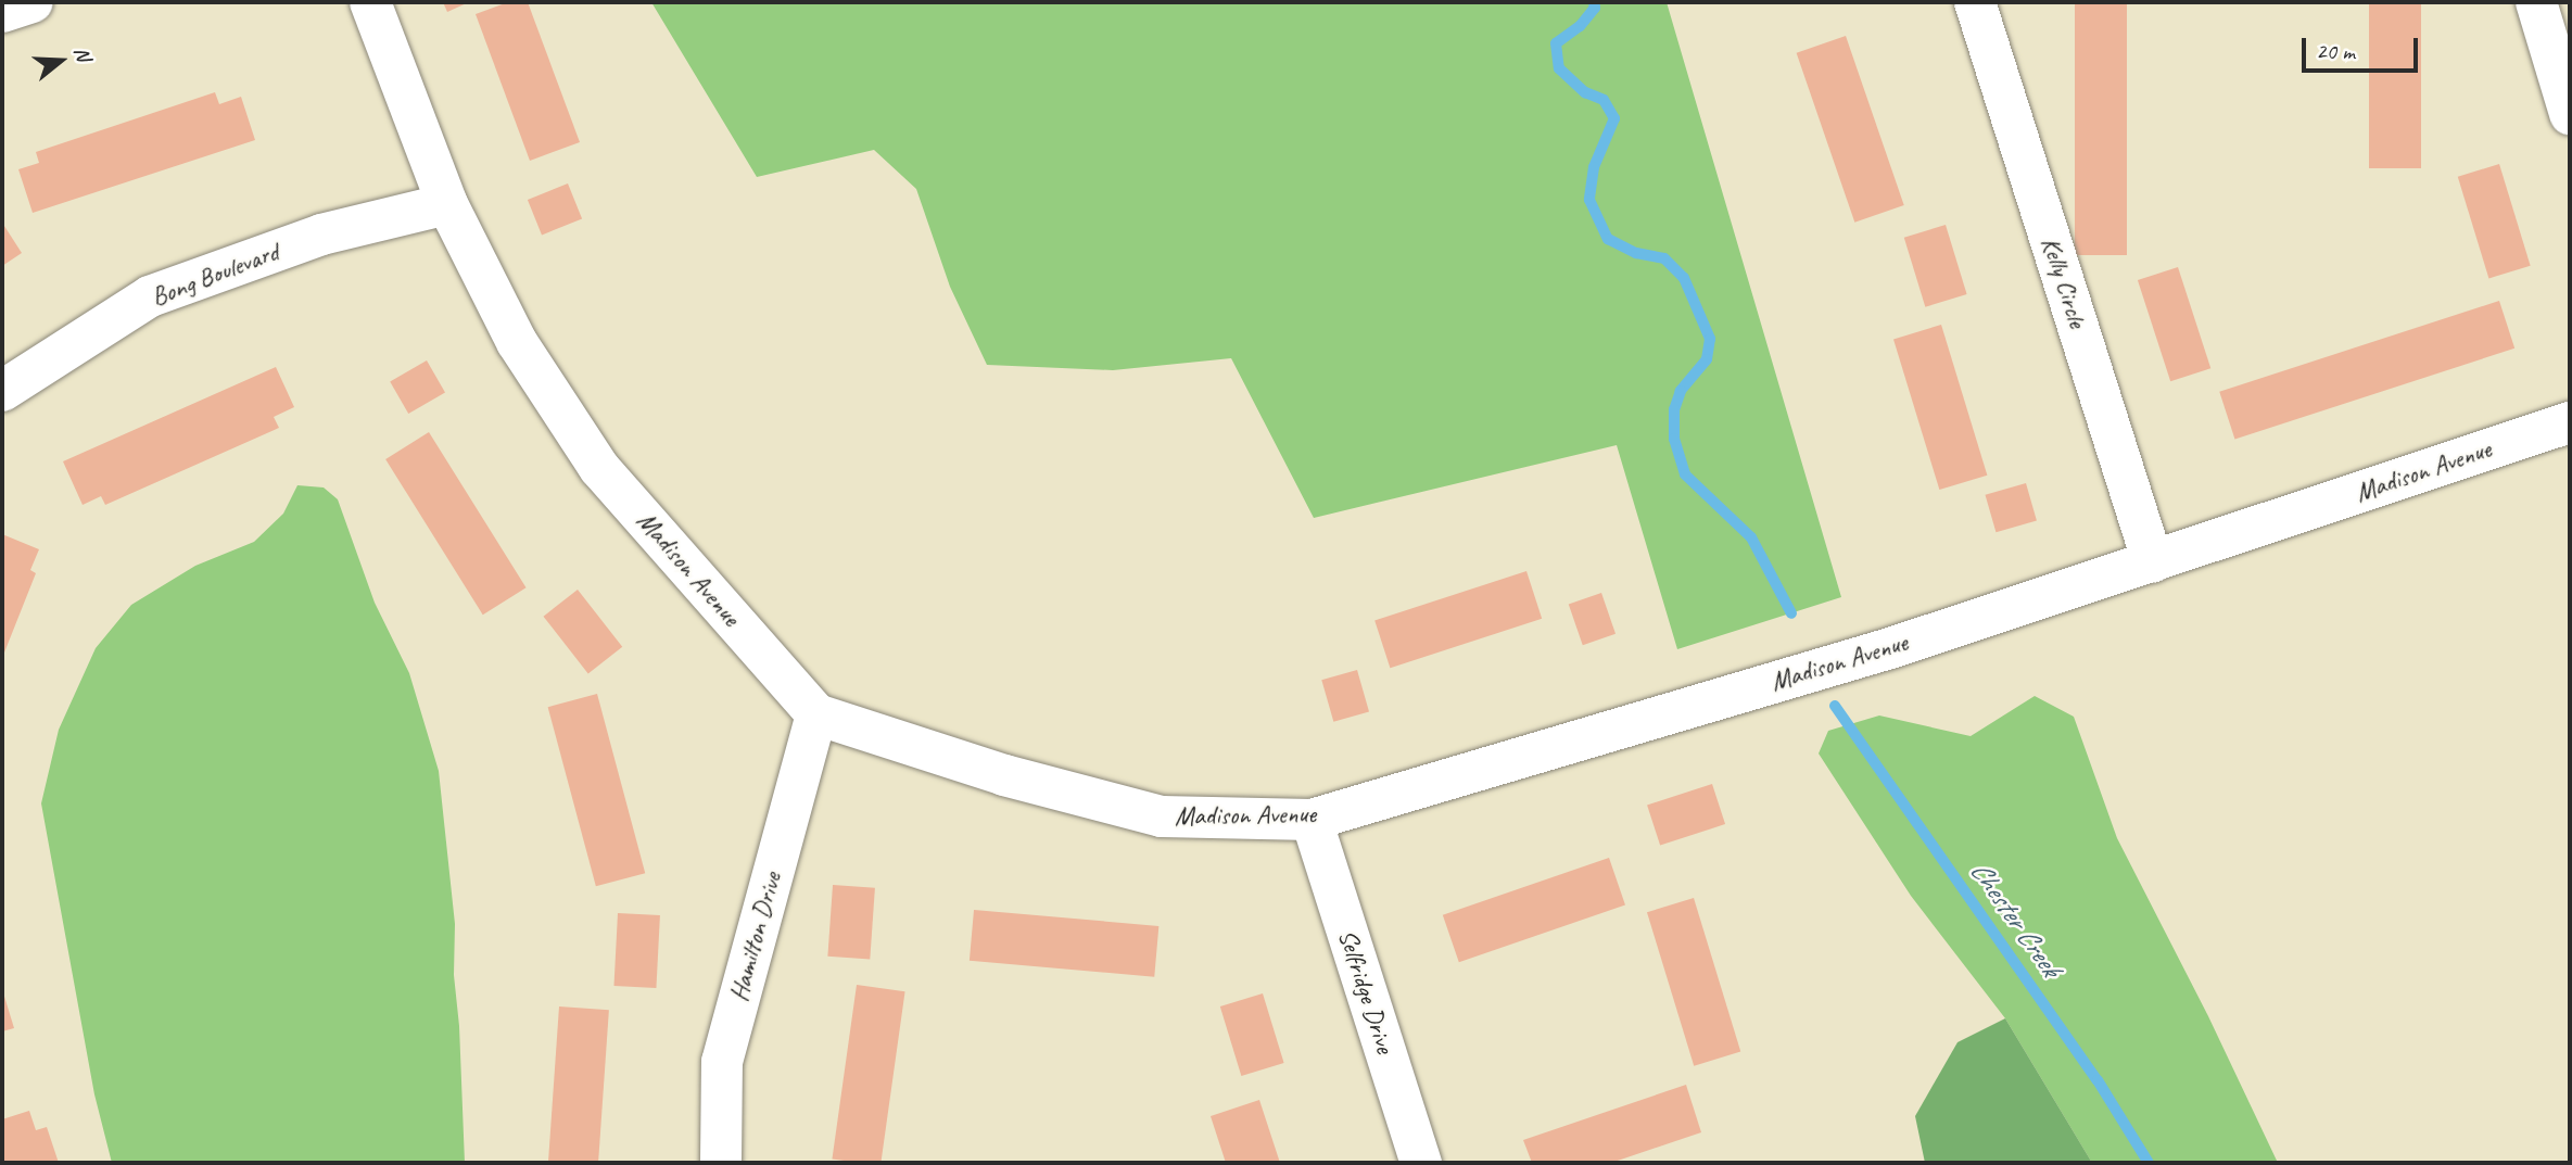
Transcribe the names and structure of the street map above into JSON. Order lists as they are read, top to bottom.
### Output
{
  "streets": {
    "street": [
      "Bong Boulevard",
      "Kelly Circle",
      "Madison Avenue",
      "Hamilton Drive",
      "Selfridge Drive"
    ]
  },
  "crossings": [
    ["Bong Boulevard", "Madison Avenue"],
    ["Kelly Circle", "Madison Avenue"],
    ["Madison Avenue", "Hamilton Drive"],
    ["Madison Avenue", "Selfridge Drive"]
  ],
  "water": ["Chester Creek"],
  "scale_bar": "20 m",
  "north": "right"
}
